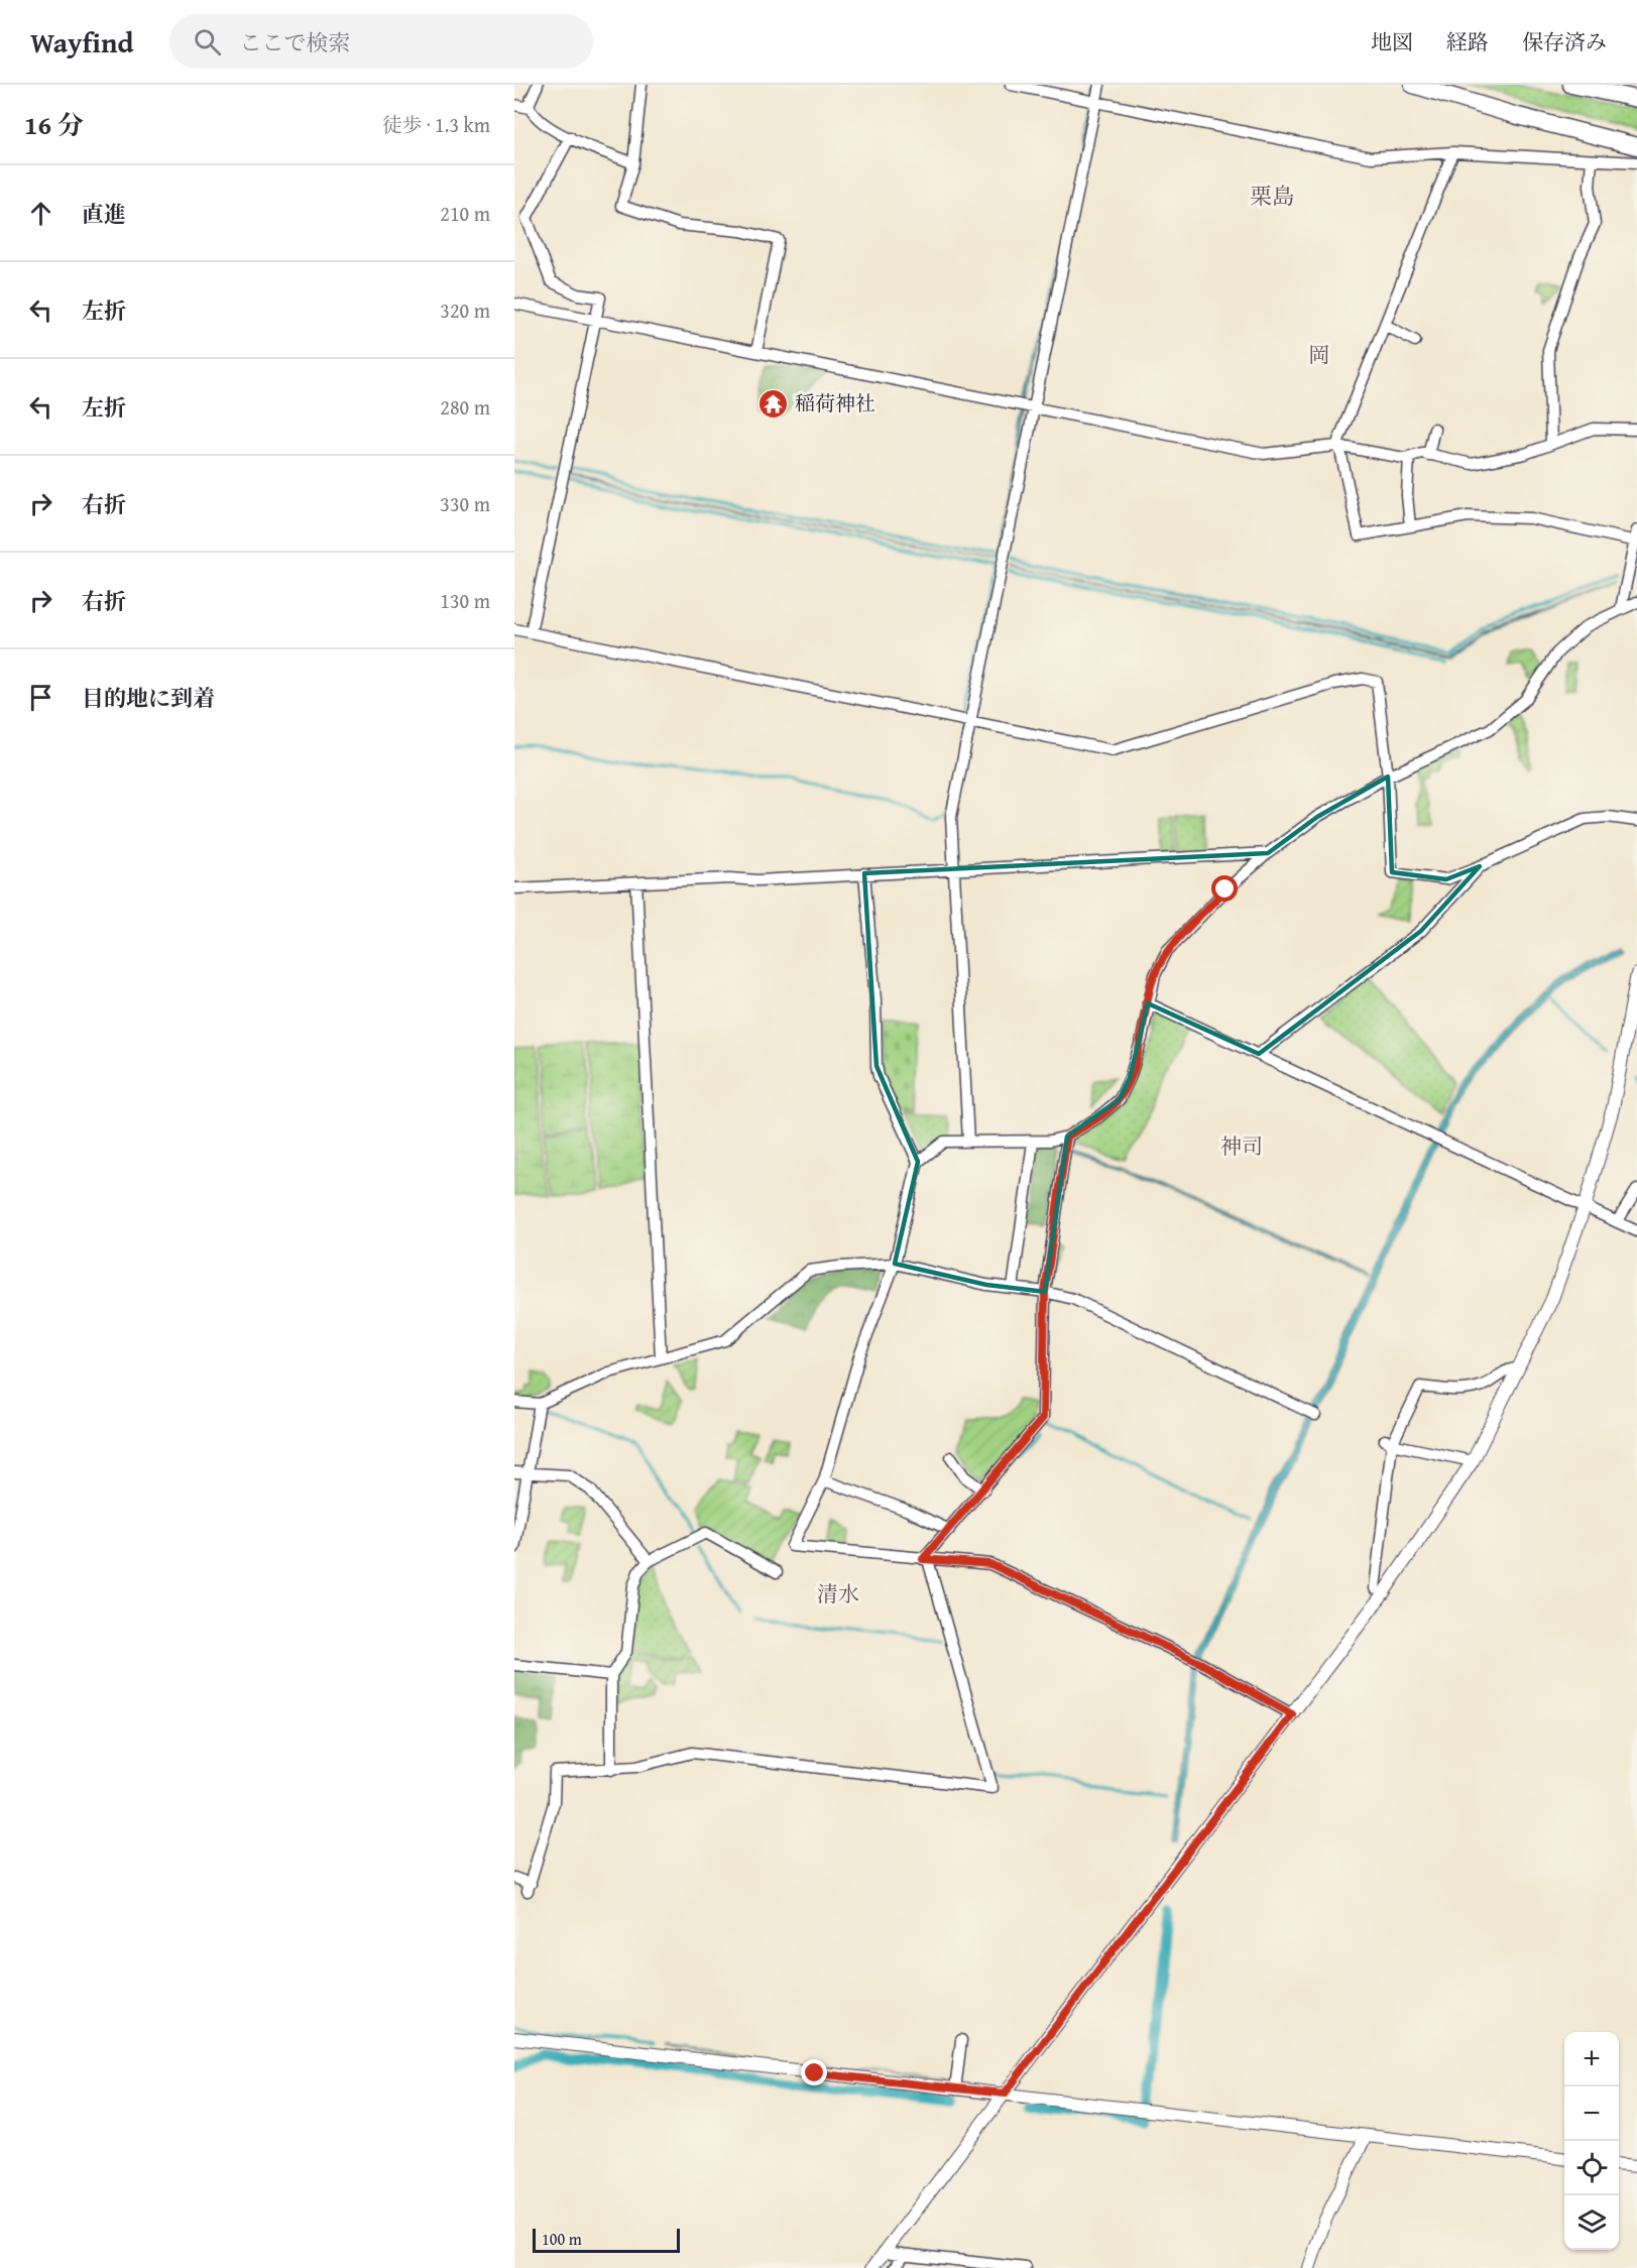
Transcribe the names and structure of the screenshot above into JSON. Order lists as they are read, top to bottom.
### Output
{
  "districts": [
    "栗島",
    "岡",
    "神司",
    "清水"
  ],
  "places": {
    "temple": ["稲荷神社"]
  },
  "scale_bar": "100 m",
  "page": {
    "header": "Wayfind",
    "search": "ここで検索",
    "nav": ["地図", "経路", "保存済み"],
    "heading": ["16 分", "徒歩 · 1.3 km"],
    "list": [
      ["直進", "210 m"],
      ["左折", "320 m"],
      ["左折", "280 m"],
      ["右折", "330 m"],
      ["右折", "130 m"],
      "目的地に到着"
    ],
    "map_buttons": ["+", "−"],
    "scale": "100 m"
  }
}
